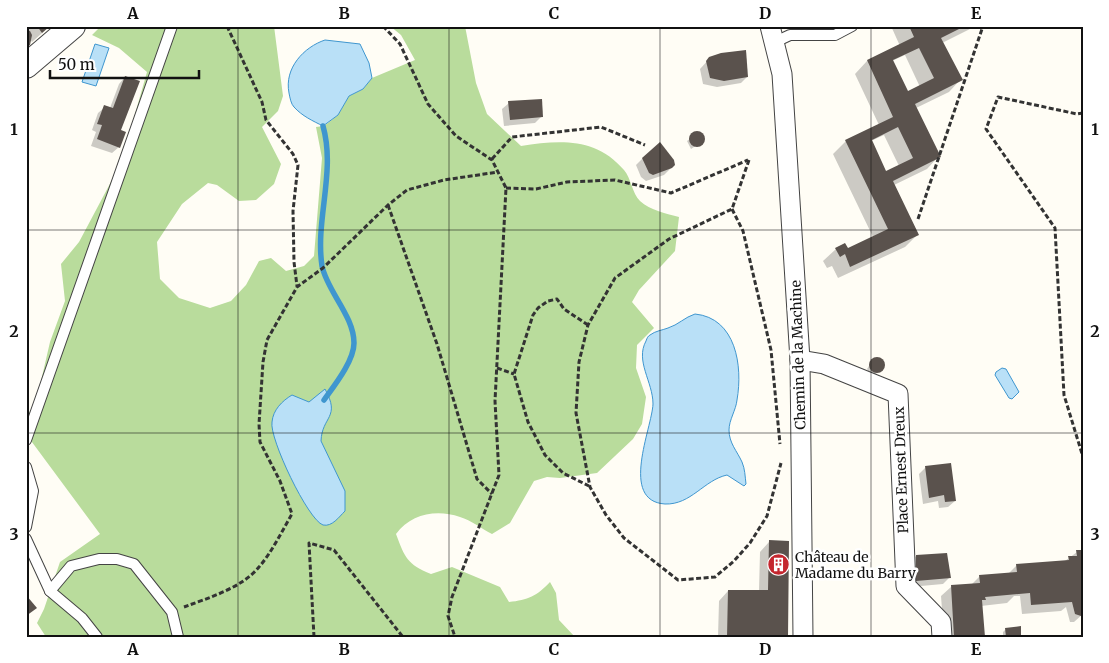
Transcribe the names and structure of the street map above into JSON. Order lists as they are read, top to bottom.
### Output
{
  "streets": {
    "street": ["Chemin de la Machine", "Place Ernest Dreux"]
  },
  "crossings": [
    ["Chemin de la Machine", "Place Ernest Dreux"]
  ],
  "places": {
    "building": ["Château de Madame du Barry"]
  },
  "scale_bar": "50 m",
  "grid": {
    "columns": [
      "A",
      "B",
      "C",
      "D",
      "E"
    ],
    "rows": ["1", "2", "3"]
  }
}
